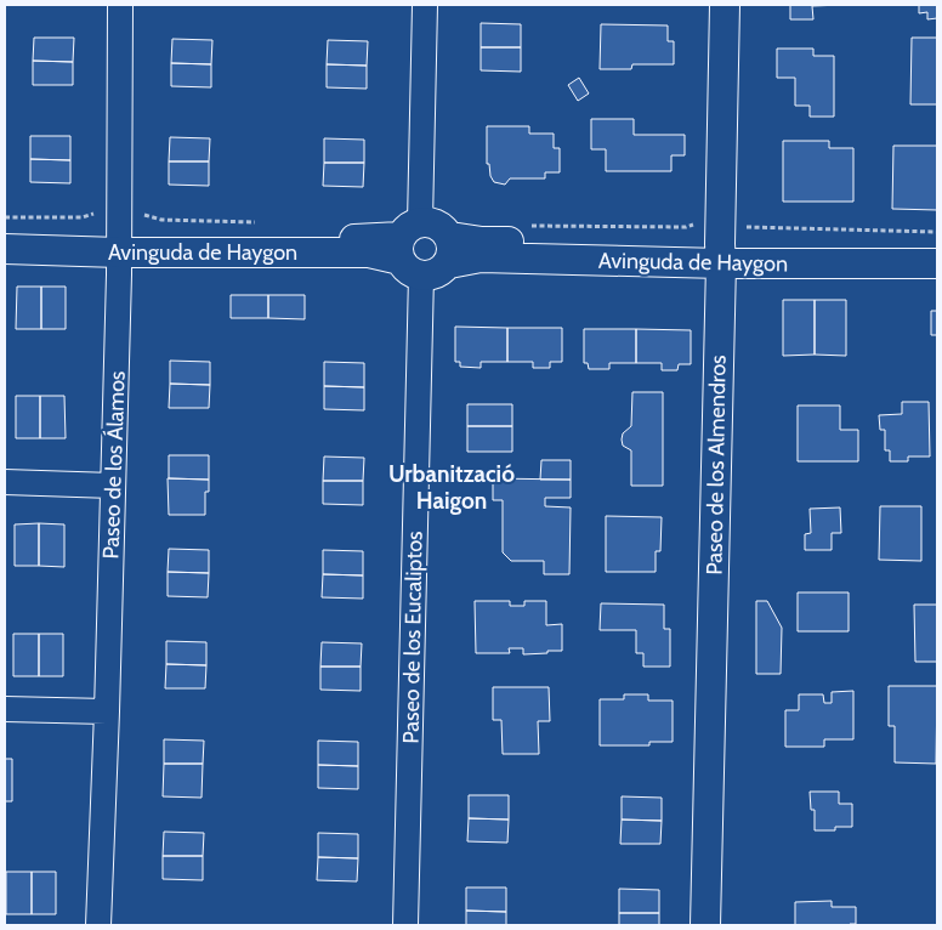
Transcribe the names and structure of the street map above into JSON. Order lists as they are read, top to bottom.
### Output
{
  "streets": {
    "street": [
      "Avinguda de Haygon",
      "Paseo de los Álamos",
      "Paseo de los Almendros",
      "Paseo de los Eucaliptos"
    ]
  },
  "crossings": [
    ["Avinguda de Haygon", "Paseo de los Álamos"],
    ["Avinguda de Haygon", "Paseo de los Almendros"],
    ["Avinguda de Haygon", "Paseo de los Eucaliptos"]
  ],
  "districts": ["Urbanització Haigon"]
}
